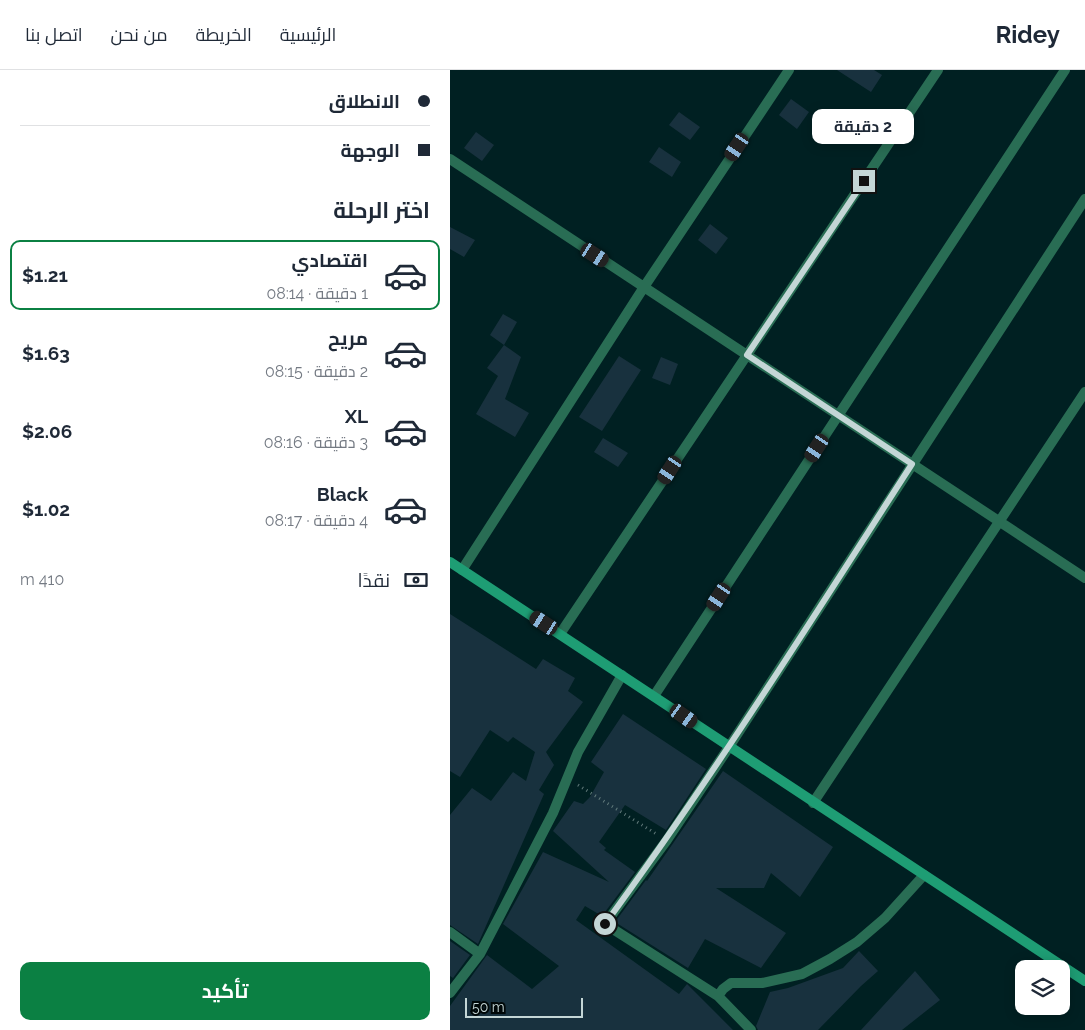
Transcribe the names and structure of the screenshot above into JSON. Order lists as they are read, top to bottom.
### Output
{
  "scale_bar": "50 m",
  "page": {
    "header": "Ridey",
    "nav": [
      "الرئيسية",
      "الخريطة",
      "من نحن",
      "اتصل بنا"
    ],
    "banner": ["الانطلاق", "الوجهة"],
    "bubble": "2 دقيقة",
    "heading": "اختر الرحلة",
    "list": [
      {
        "name": "اقتصادي",
        "note": "1 دقيقة · 08:14",
        "value": "$1.21"
      },
      {
        "name": "مريح",
        "note": "2 دقيقة · 08:15",
        "value": "$1.63"
      },
      {
        "name": "XL",
        "note": "3 دقيقة · 08:16",
        "value": "$2.06"
      },
      {
        "name": "Black",
        "note": "4 دقيقة · 08:17",
        "value": "$1.02"
      }
    ],
    "pay": ["نقدًا", "410 m"],
    "buttons": "تأكيد",
    "scale": "50 m"
  }
}
